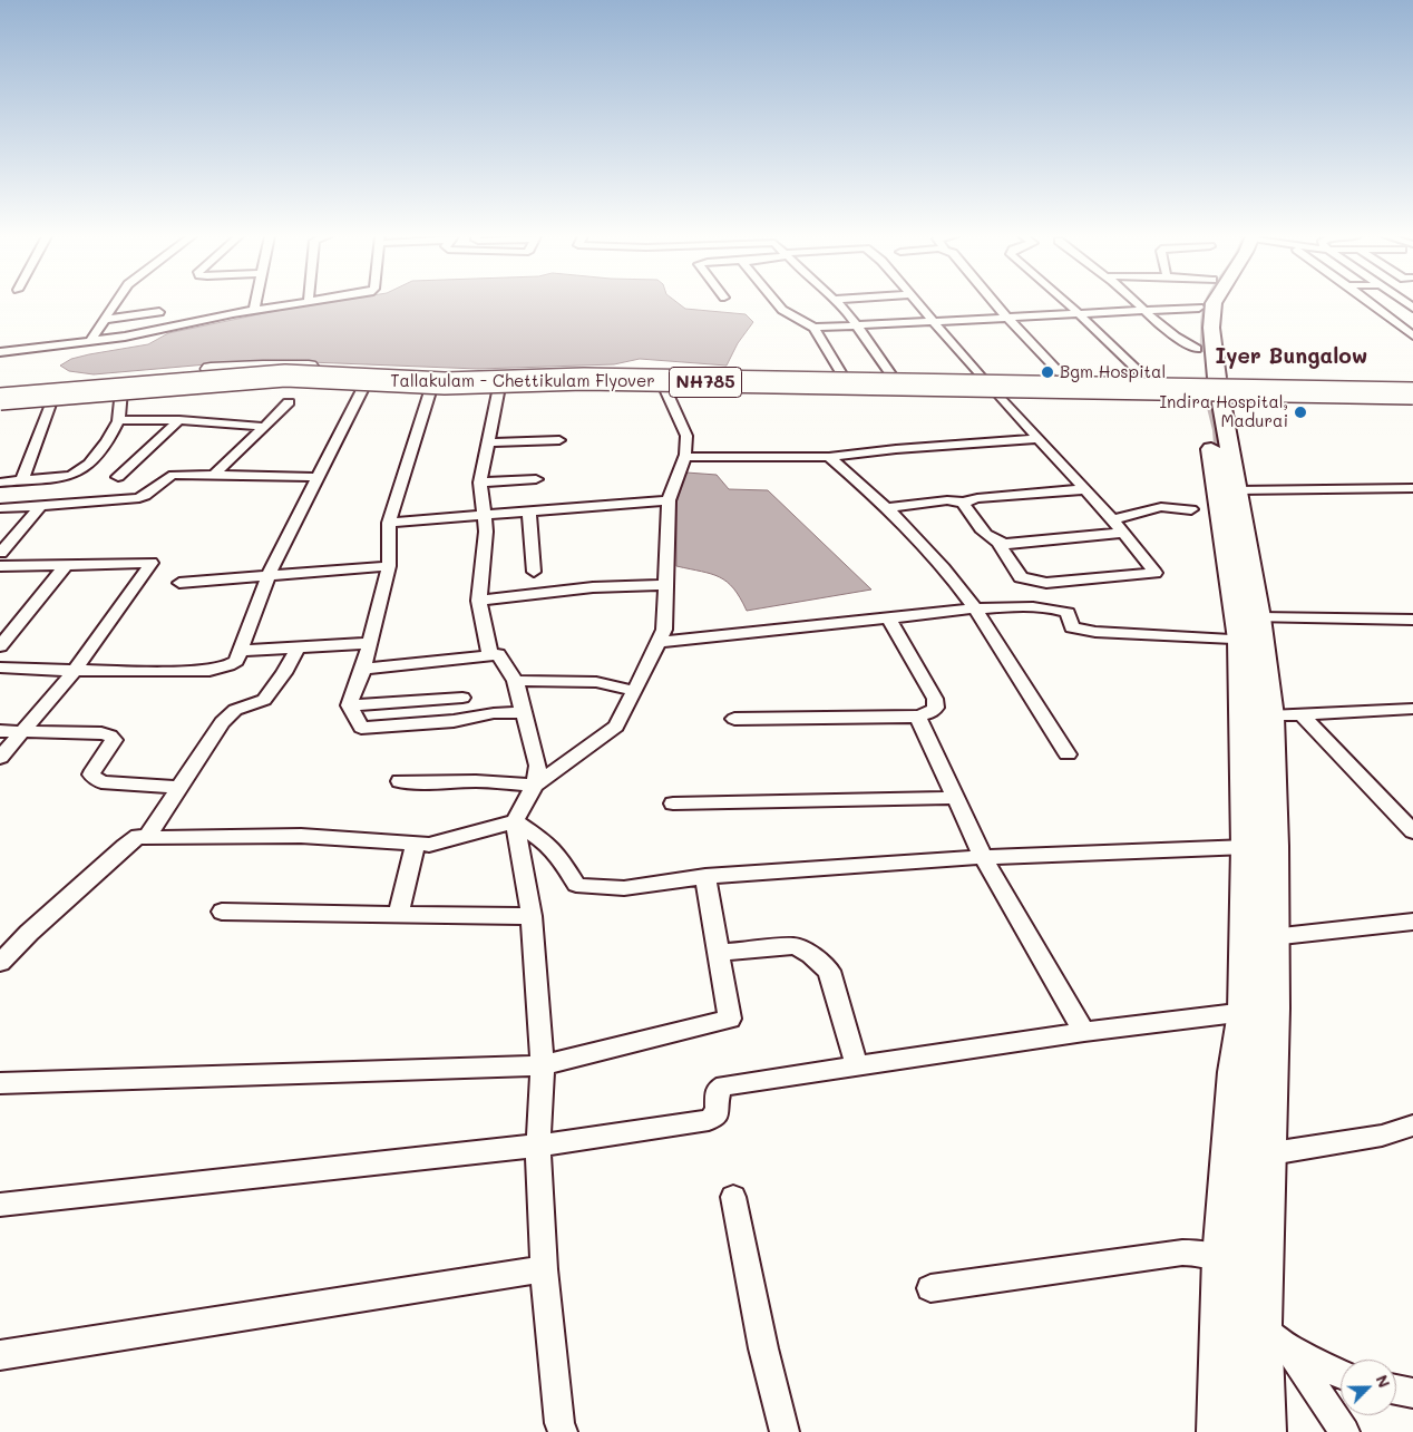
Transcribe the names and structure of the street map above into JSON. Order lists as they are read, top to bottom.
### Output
{
  "streets": {
    "highway": ["Tallakulam - Chettikulam Flyover", "NH785"]
  },
  "districts": ["Iyer Bungalow"],
  "places": ["Bgm Hospital", "Indira Hospital, Madurai"],
  "north": "top right"
}
